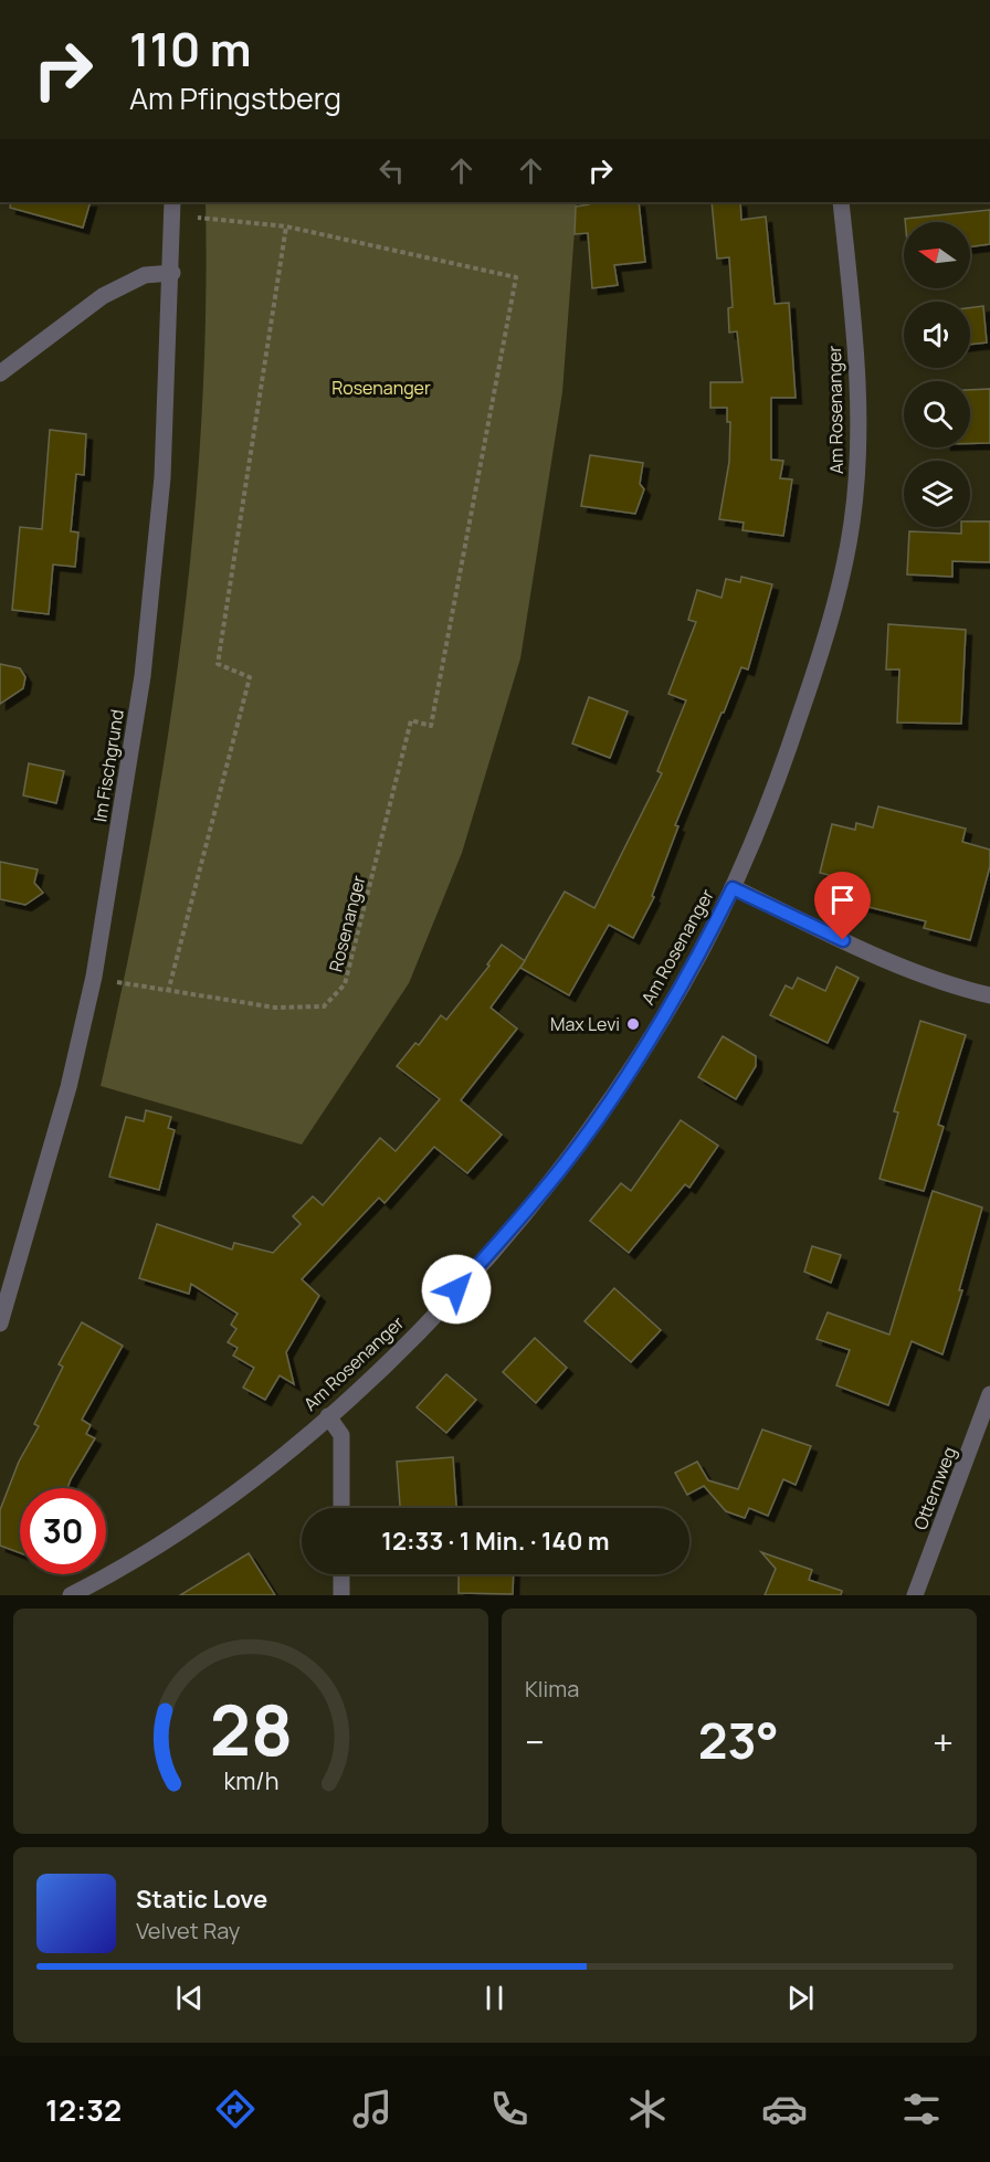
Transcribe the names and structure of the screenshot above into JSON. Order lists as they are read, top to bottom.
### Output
{
  "streets": {
    "street": ["Am Rosenanger", "Im Fischgrund", "Otternweg"],
    "path": ["Rosenanger"]
  },
  "parks": ["Rosenanger"],
  "places": ["Max Levi"],
  "north": "left",
  "page": {
    "turn": ["110 m", "Am Pfingstberg"],
    "limit": "30",
    "trip": "12:33 · 1 Min. · 140 m",
    "tile": "Klima",
    "heat": ["−", "23°", "+"],
    "song": ["Static Love", "Velvet Ray"],
    "tabs": "12:32",
    "gauge": ["28", "km/h"]
  }
}
